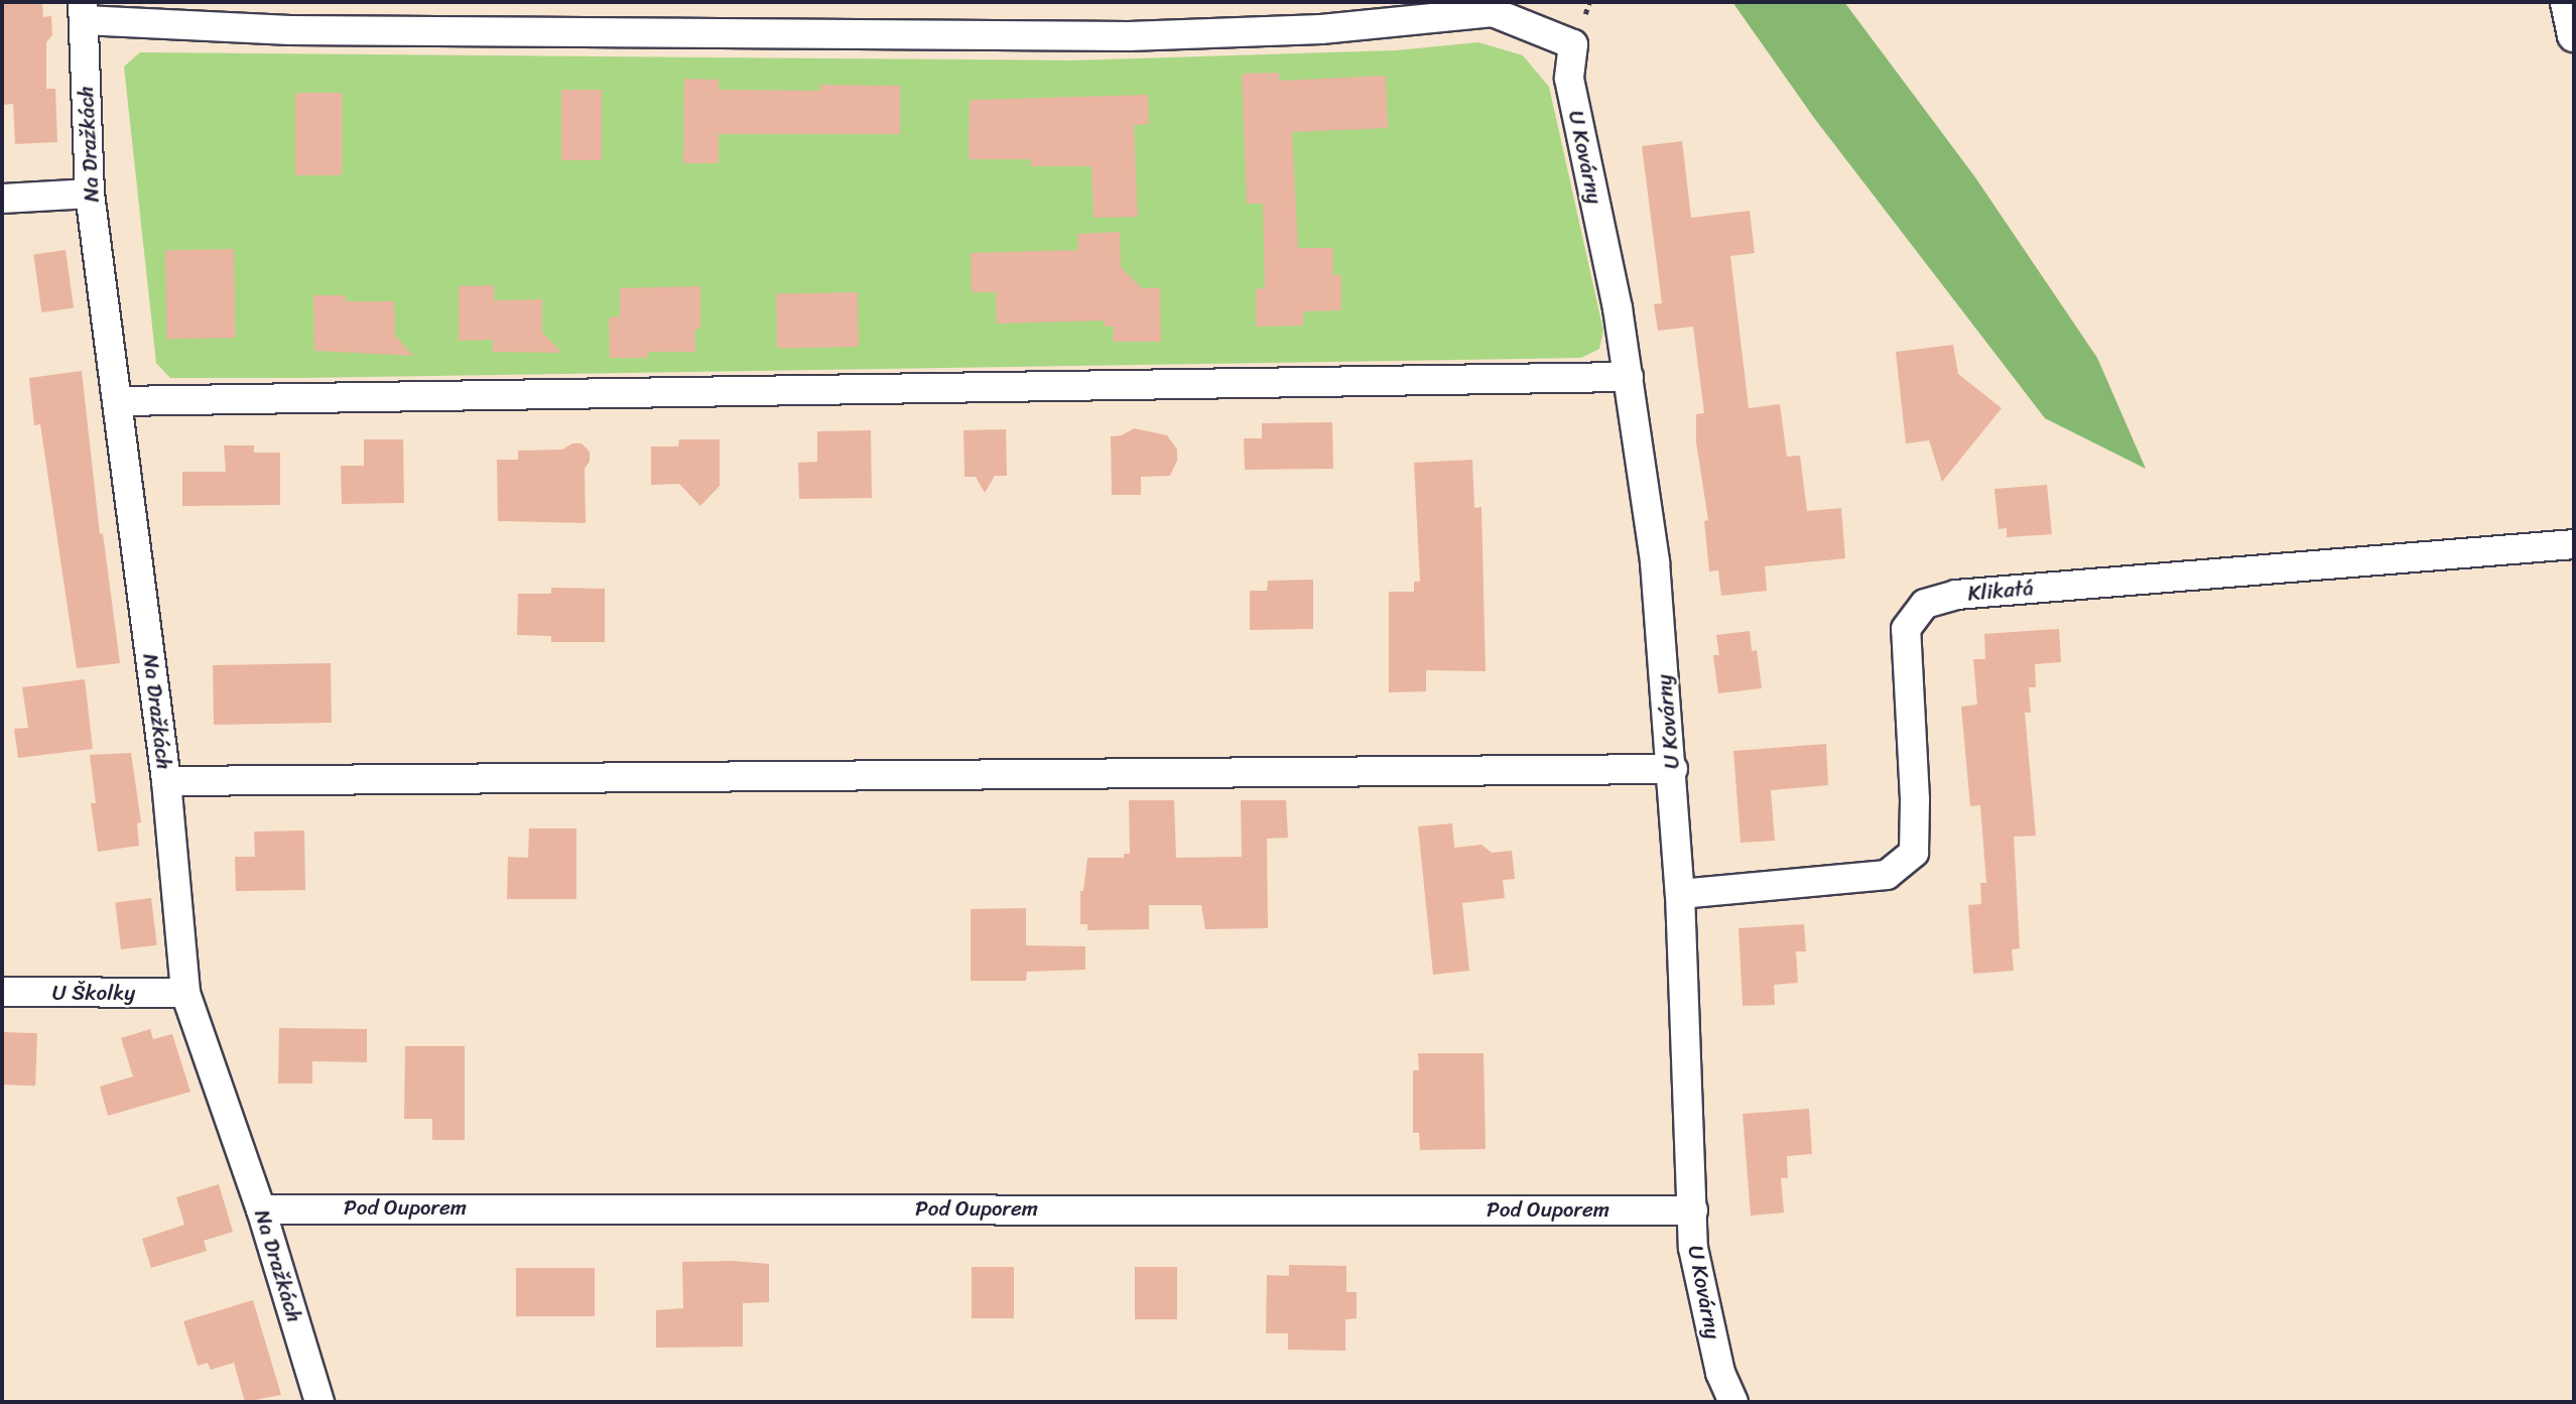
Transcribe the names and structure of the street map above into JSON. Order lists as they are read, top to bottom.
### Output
{
  "streets": {
    "street": [
      "Na Dražkách",
      "U Kovárny",
      "Klikatá",
      "U Školky",
      "Pod Ouporem"
    ]
  },
  "crossings": [
    ["Na Dražkách", "U Kovárny"],
    ["Na Dražkách", "U Školky"],
    ["Na Dražkách", "Pod Ouporem"],
    ["U Kovárny", "Klikatá"],
    ["U Kovárny", "Pod Ouporem"]
  ]
}
